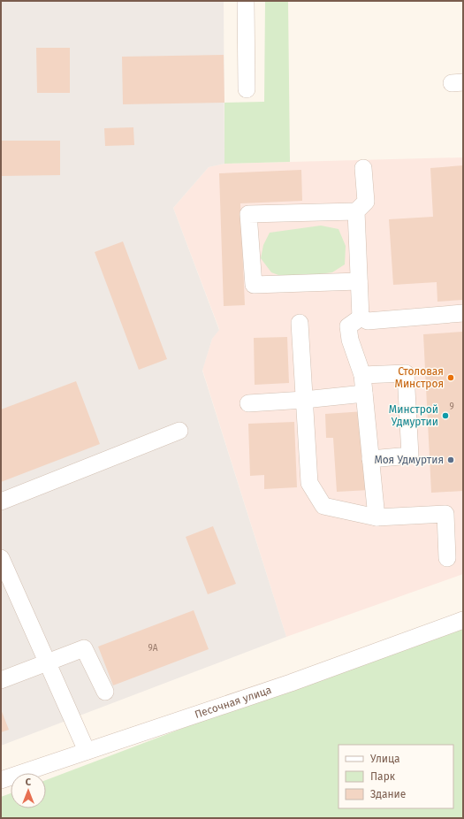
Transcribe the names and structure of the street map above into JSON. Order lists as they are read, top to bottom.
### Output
{
  "streets": {
    "street": ["Песочная улица"]
  },
  "places": ["Столовая Минстроя", "Минстрой Удмуртии", "Моя Удмуртия"],
  "house_numbers": ["9", "9А"],
  "legend": ["Улица", "Парк", "Здание"],
  "north": "top"
}
